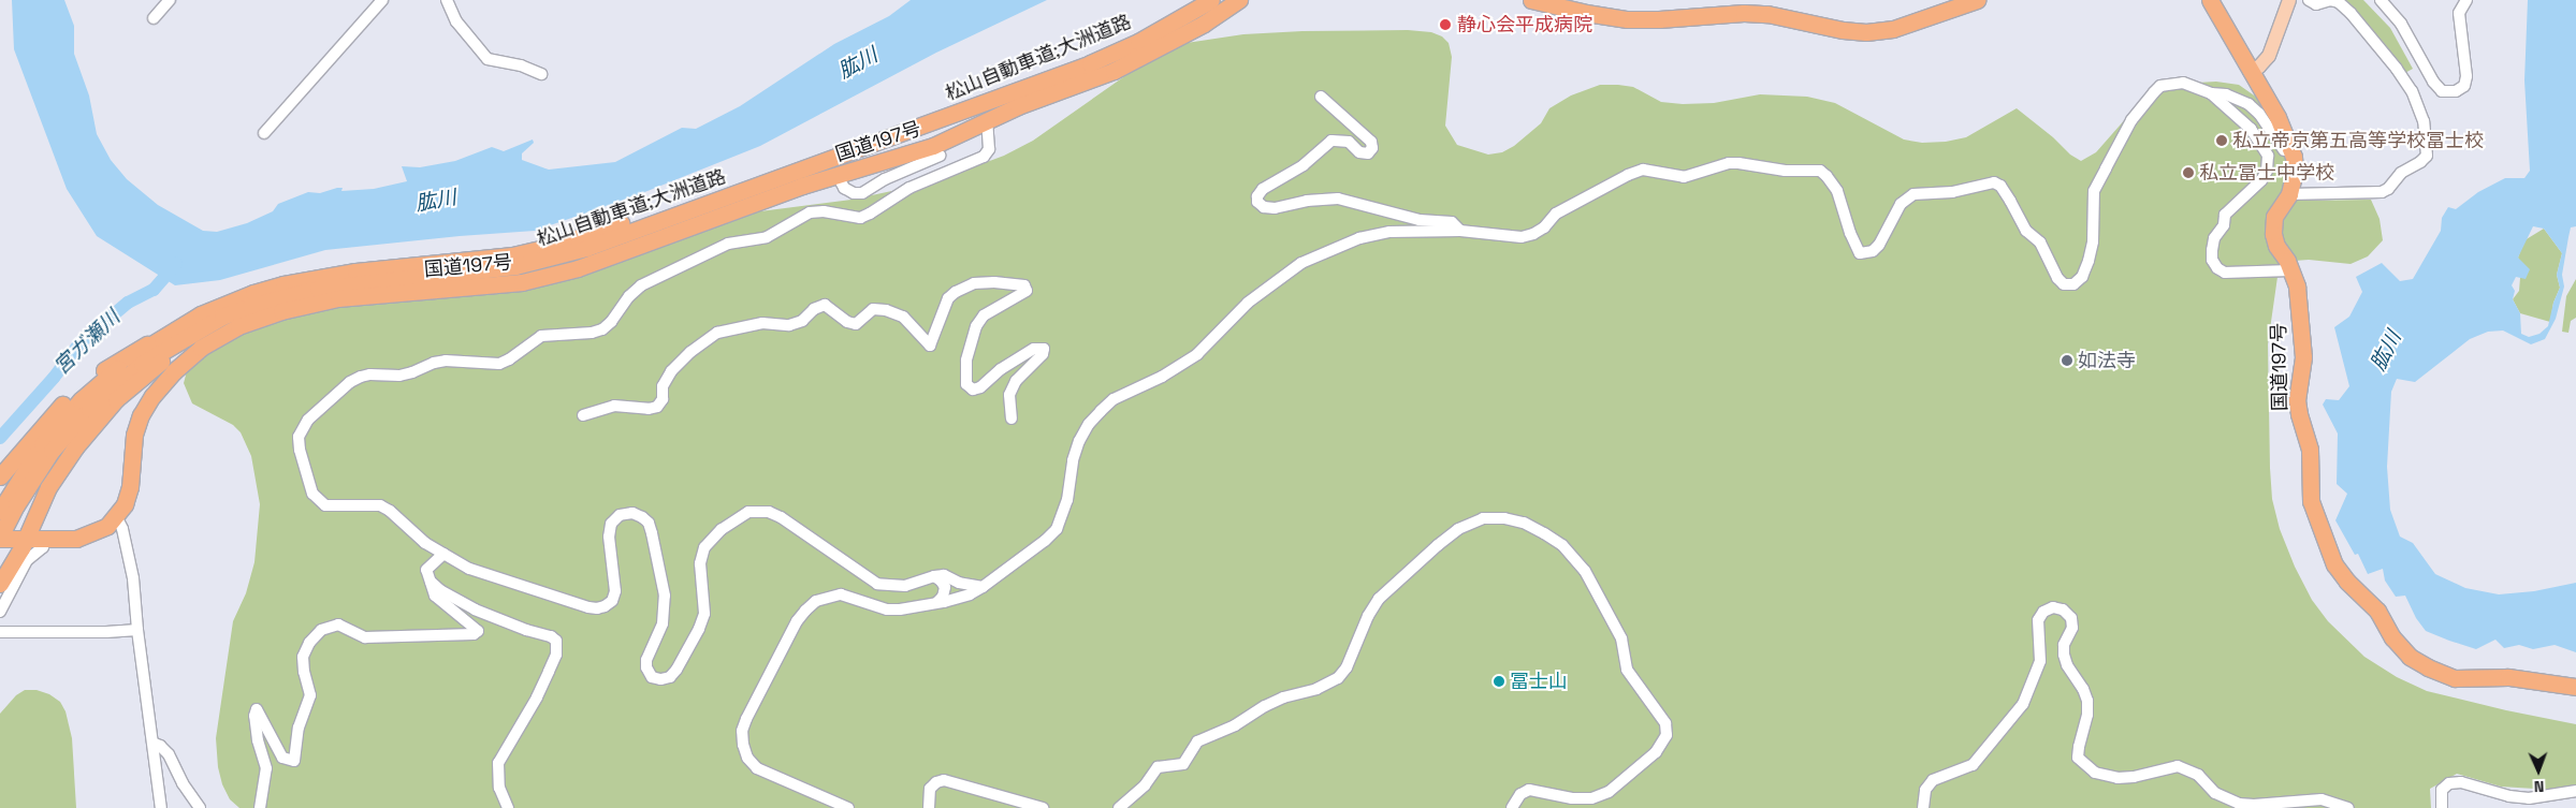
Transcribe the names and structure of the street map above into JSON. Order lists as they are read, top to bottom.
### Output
{
  "streets": {
    "highway": ["松山自動車道;大洲道路", "国道197号"]
  },
  "crossings": [
    ["松山自動車道;大洲道路", "国道197号"]
  ],
  "water": ["肱川", "宮ガ瀬川"],
  "places": [
    "静心会平成病院",
    "私立帝京第五高等学校冨士校",
    "私立冨士中学校",
    "如法寺",
    "冨士山"
  ],
  "north": "bottom"
}
